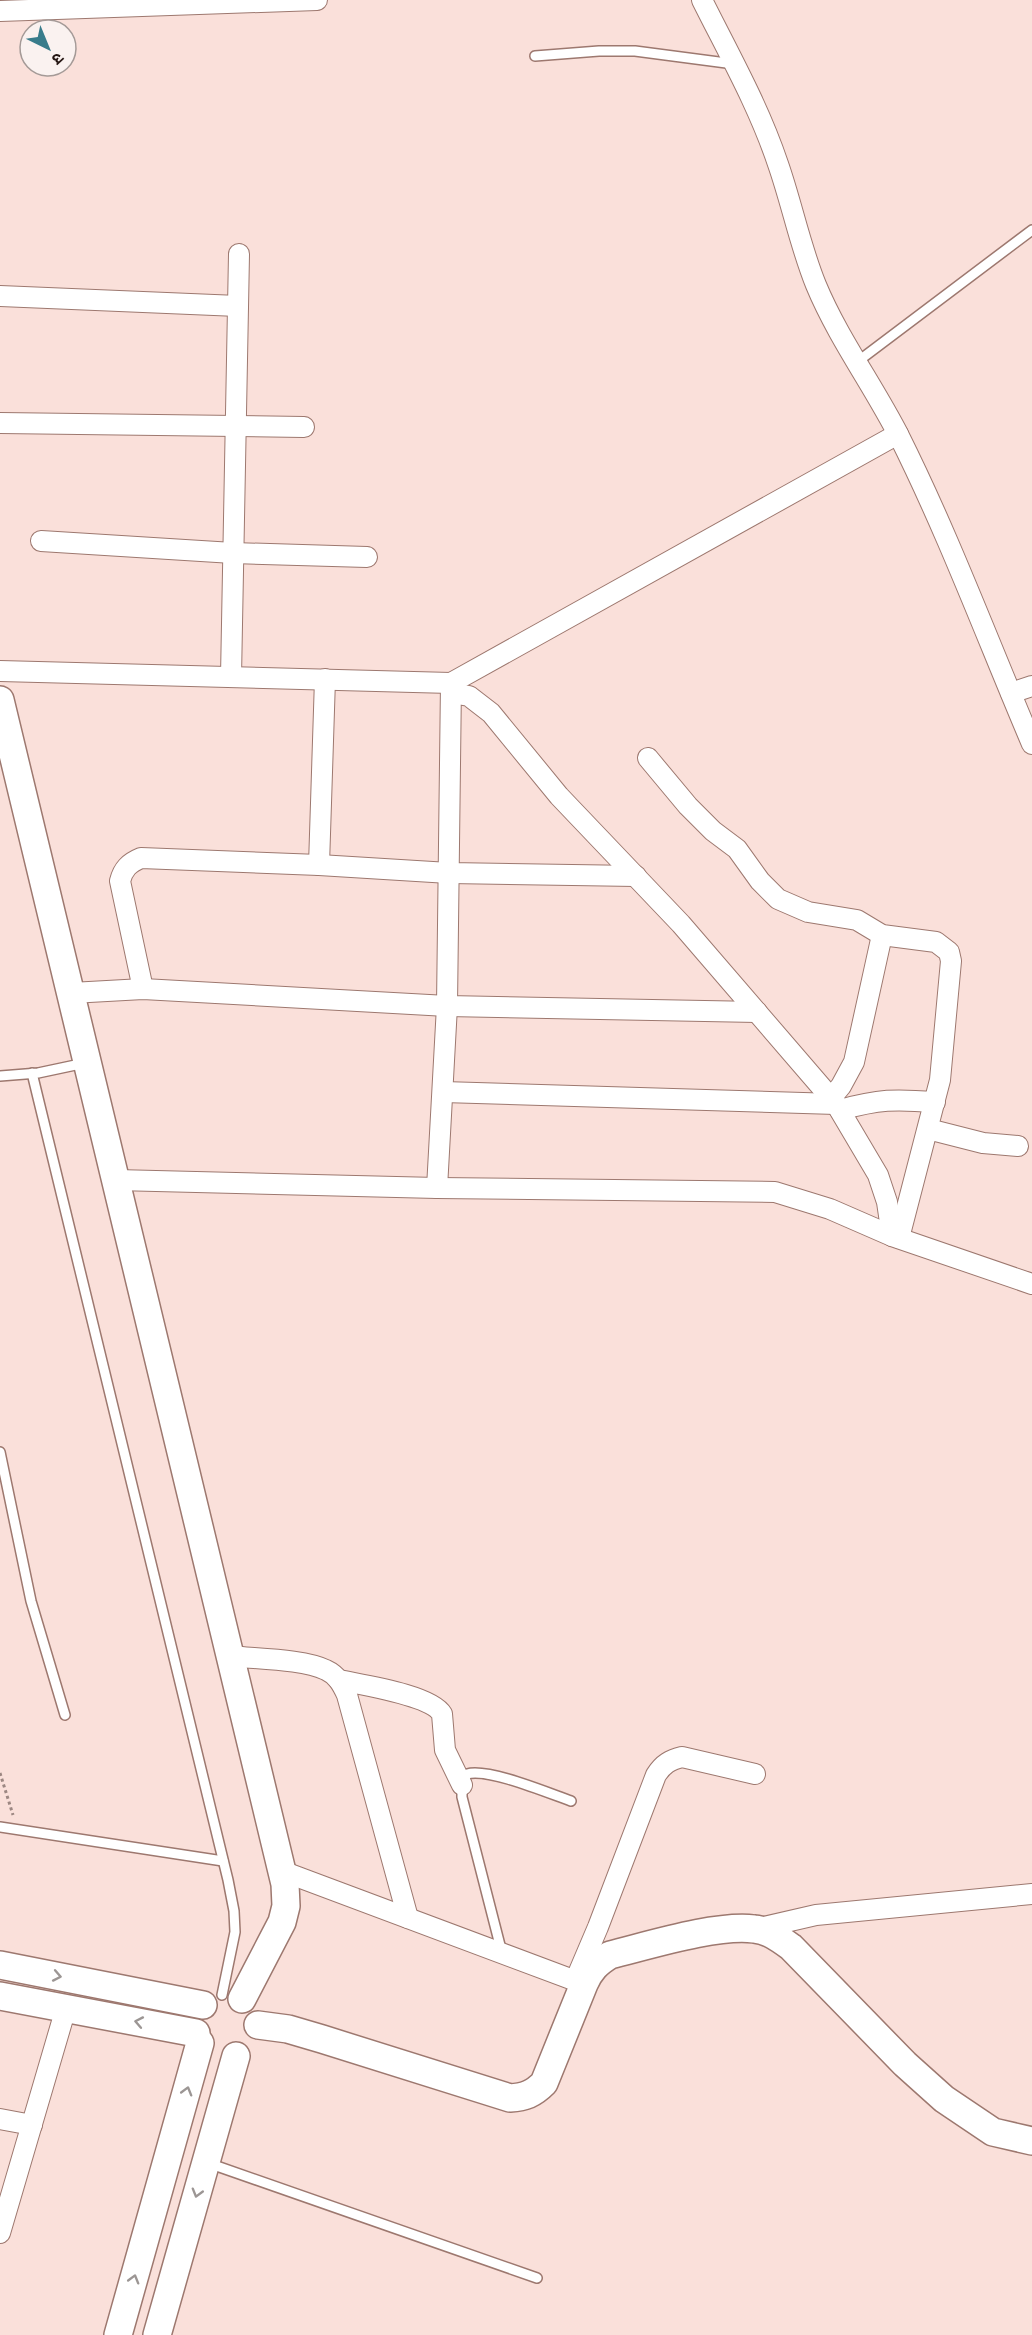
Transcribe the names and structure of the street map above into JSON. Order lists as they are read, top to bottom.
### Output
{
  "north": "bottom right"
}
